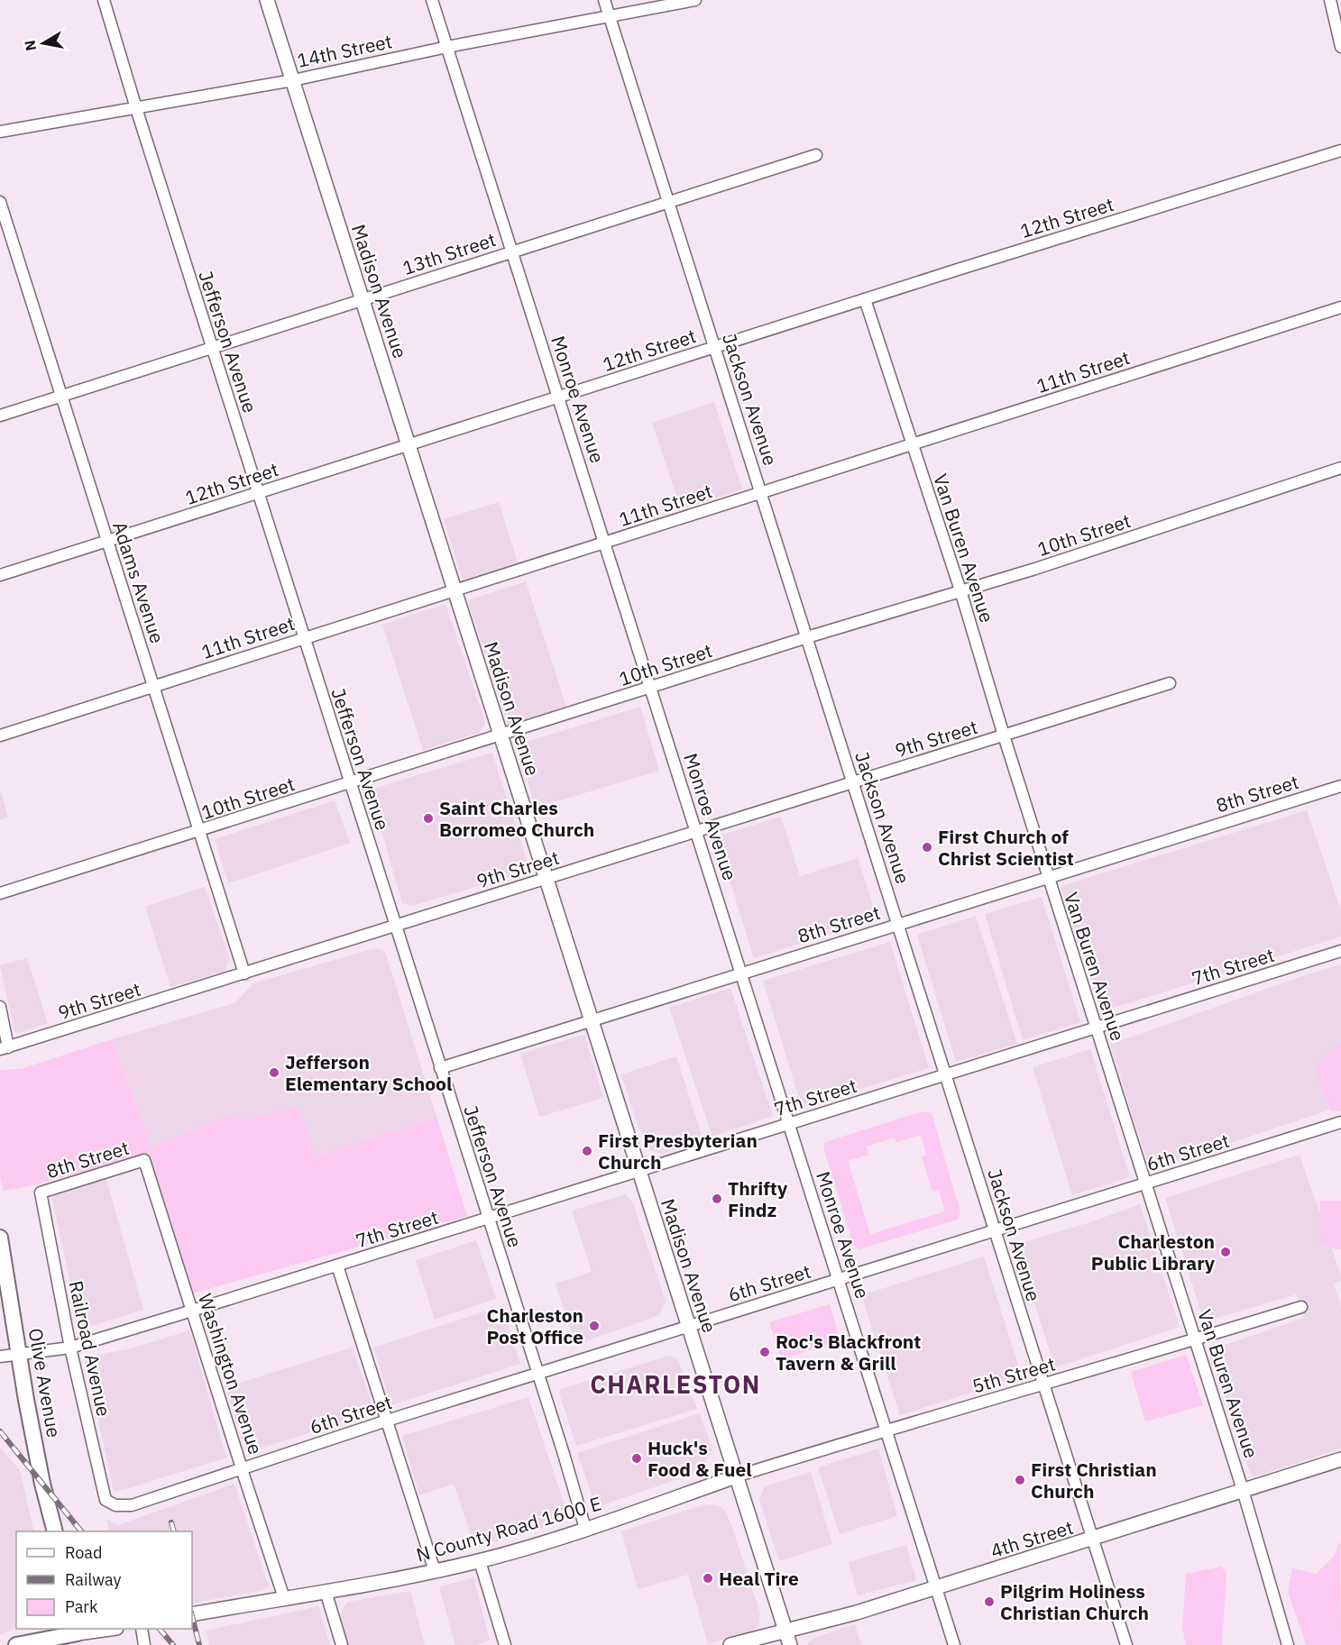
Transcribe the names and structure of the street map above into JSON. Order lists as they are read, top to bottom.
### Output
{
  "streets": {
    "main road": ["Olive Avenue"],
    "street": [
      "14th Street",
      "12th Street",
      "13th Street",
      "Madison Avenue",
      "Jefferson Avenue",
      "11th Street",
      "Monroe Avenue",
      "Jackson Avenue",
      "10th Street",
      "Van Buren Avenue",
      "Adams Avenue",
      "9th Street",
      "8th Street",
      "7th Street",
      "6th Street",
      "Railroad Avenue",
      "Washington Avenue",
      "5th Street",
      "N County Road 1600 E",
      "4th Street"
    ]
  },
  "crossings": [
    ["14th Street", "Madison Avenue"],
    ["14th Street", "Jefferson Avenue"],
    ["14th Street", "Monroe Avenue"],
    ["14th Street", "Jackson Avenue"],
    ["12th Street", "Madison Avenue"],
    ["12th Street", "Jefferson Avenue"],
    ["12th Street", "Monroe Avenue"],
    ["12th Street", "Jackson Avenue"],
    ["12th Street", "Van Buren Avenue"],
    ["12th Street", "Adams Avenue"],
    ["13th Street", "Madison Avenue"],
    ["13th Street", "Jefferson Avenue"],
    ["13th Street", "Monroe Avenue"],
    ["13th Street", "Jackson Avenue"],
    ["13th Street", "Adams Avenue"],
    ["Madison Avenue", "11th Street"],
    ["Madison Avenue", "10th Street"],
    ["Madison Avenue", "9th Street"],
    ["Madison Avenue", "8th Street"],
    ["Madison Avenue", "7th Street"],
    ["Madison Avenue", "6th Street"],
    ["Madison Avenue", "5th Street"],
    ["Madison Avenue", "N County Road 1600 E"],
    ["Madison Avenue", "4th Street"],
    ["Jefferson Avenue", "11th Street"],
    ["Jefferson Avenue", "10th Street"],
    ["Jefferson Avenue", "9th Street"],
    ["Jefferson Avenue", "8th Street"],
    ["Jefferson Avenue", "7th Street"],
    ["Jefferson Avenue", "6th Street"],
    ["Jefferson Avenue", "N County Road 1600 E"],
    ["11th Street", "Monroe Avenue"],
    ["11th Street", "Jackson Avenue"],
    ["11th Street", "Van Buren Avenue"],
    ["11th Street", "Adams Avenue"],
    ["Monroe Avenue", "10th Street"],
    ["Monroe Avenue", "9th Street"],
    ["Monroe Avenue", "8th Street"],
    ["Monroe Avenue", "7th Street"],
    ["Monroe Avenue", "6th Street"],
    ["Monroe Avenue", "5th Street"],
    ["Monroe Avenue", "4th Street"],
    ["Jackson Avenue", "10th Street"],
    ["Jackson Avenue", "9th Street"],
    ["Jackson Avenue", "8th Street"],
    ["Jackson Avenue", "7th Street"],
    ["Jackson Avenue", "6th Street"],
    ["Jackson Avenue", "5th Street"],
    ["Jackson Avenue", "4th Street"],
    ["10th Street", "Van Buren Avenue"],
    ["10th Street", "Adams Avenue"],
    ["Van Buren Avenue", "9th Street"],
    ["Van Buren Avenue", "8th Street"],
    ["Van Buren Avenue", "7th Street"],
    ["Van Buren Avenue", "6th Street"],
    ["Van Buren Avenue", "5th Street"],
    ["Van Buren Avenue", "4th Street"],
    ["Adams Avenue", "9th Street"],
    ["8th Street", "Railroad Avenue"],
    ["8th Street", "Washington Avenue"],
    ["7th Street", "Railroad Avenue"],
    ["7th Street", "Washington Avenue"],
    ["7th Street", "Olive Avenue"],
    ["6th Street", "Railroad Avenue"],
    ["6th Street", "Washington Avenue"],
    ["Washington Avenue", "N County Road 1600 E"],
    ["5th Street", "N County Road 1600 E"]
  ],
  "districts": ["CHARLESTON"],
  "places": [
    "Saint Charles Borromeo Church",
    "First Church of Christ Scientist",
    "Jefferson Elementary School",
    "First Presbyterian Church",
    "Thrifty Findz",
    "Charleston Public Library",
    "Charleston Post Office",
    "Roc's Blackfront Tavern & Grill",
    "Huck's Food & Fuel",
    "First Christian Church",
    "Heal Tire",
    "Pilgrim Holiness Christian Church"
  ],
  "legend": ["Road", "Railway", "Park"],
  "north": "left"
}
